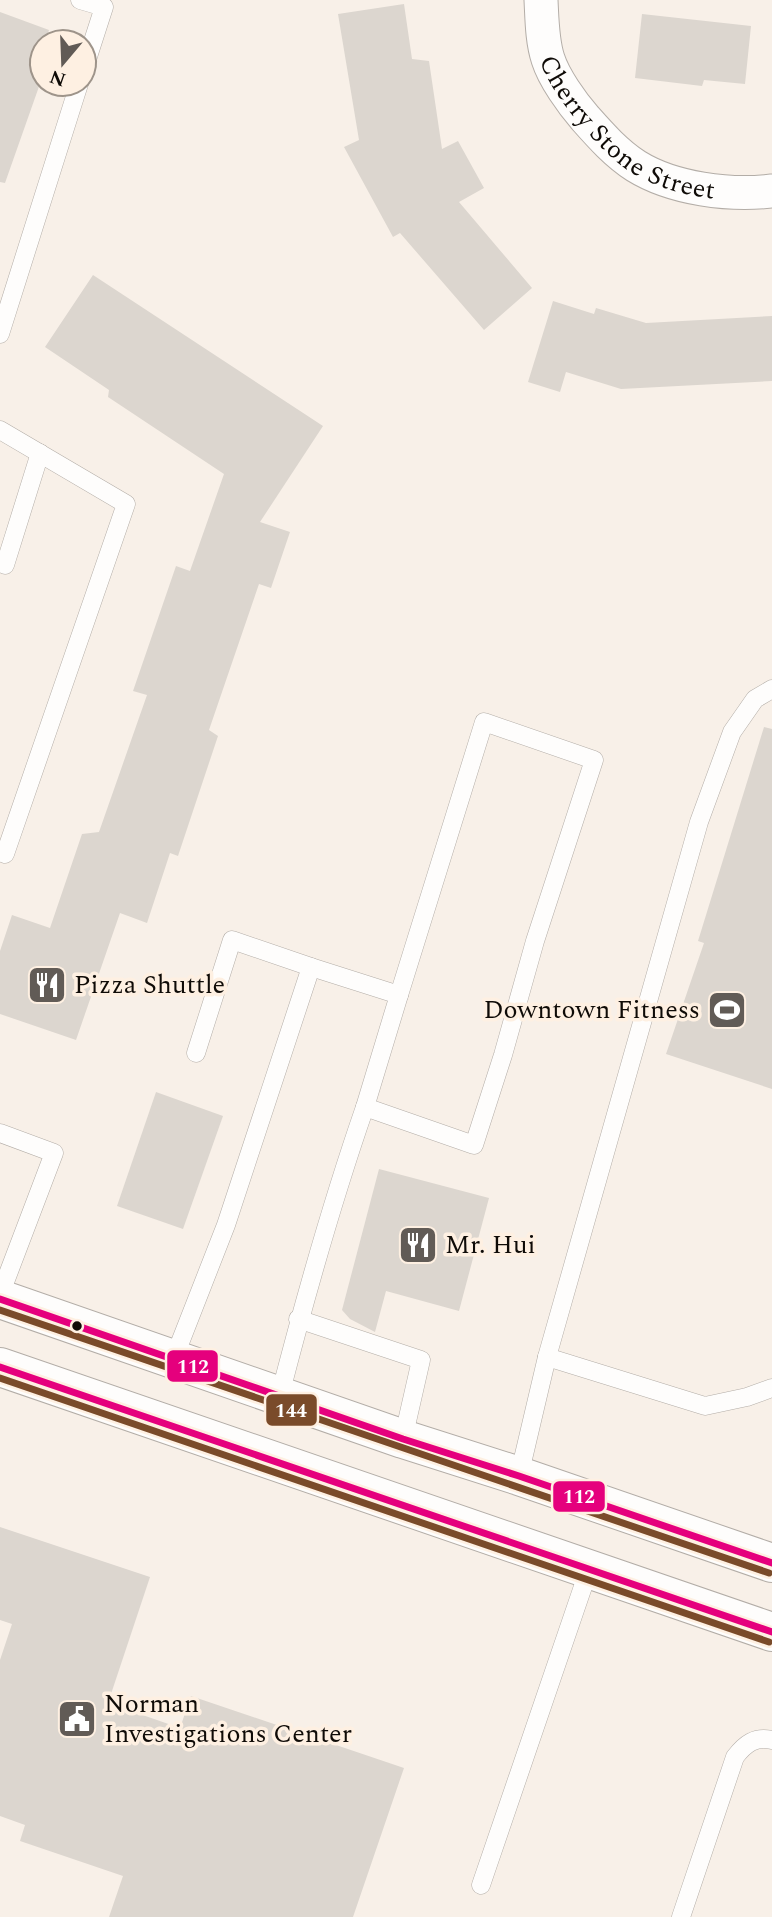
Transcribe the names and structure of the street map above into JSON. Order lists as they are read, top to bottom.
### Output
{
  "streets": {
    "street": ["Cherry Stone Street"]
  },
  "places": {
    "restaurant": ["Pizza Shuttle", "Mr. Hui"],
    "sports": ["Downtown Fitness"],
    "public building": ["Norman Investigations Center"]
  },
  "lines": ["transit line 112", "transit line 144"],
  "north": "bottom"
}
